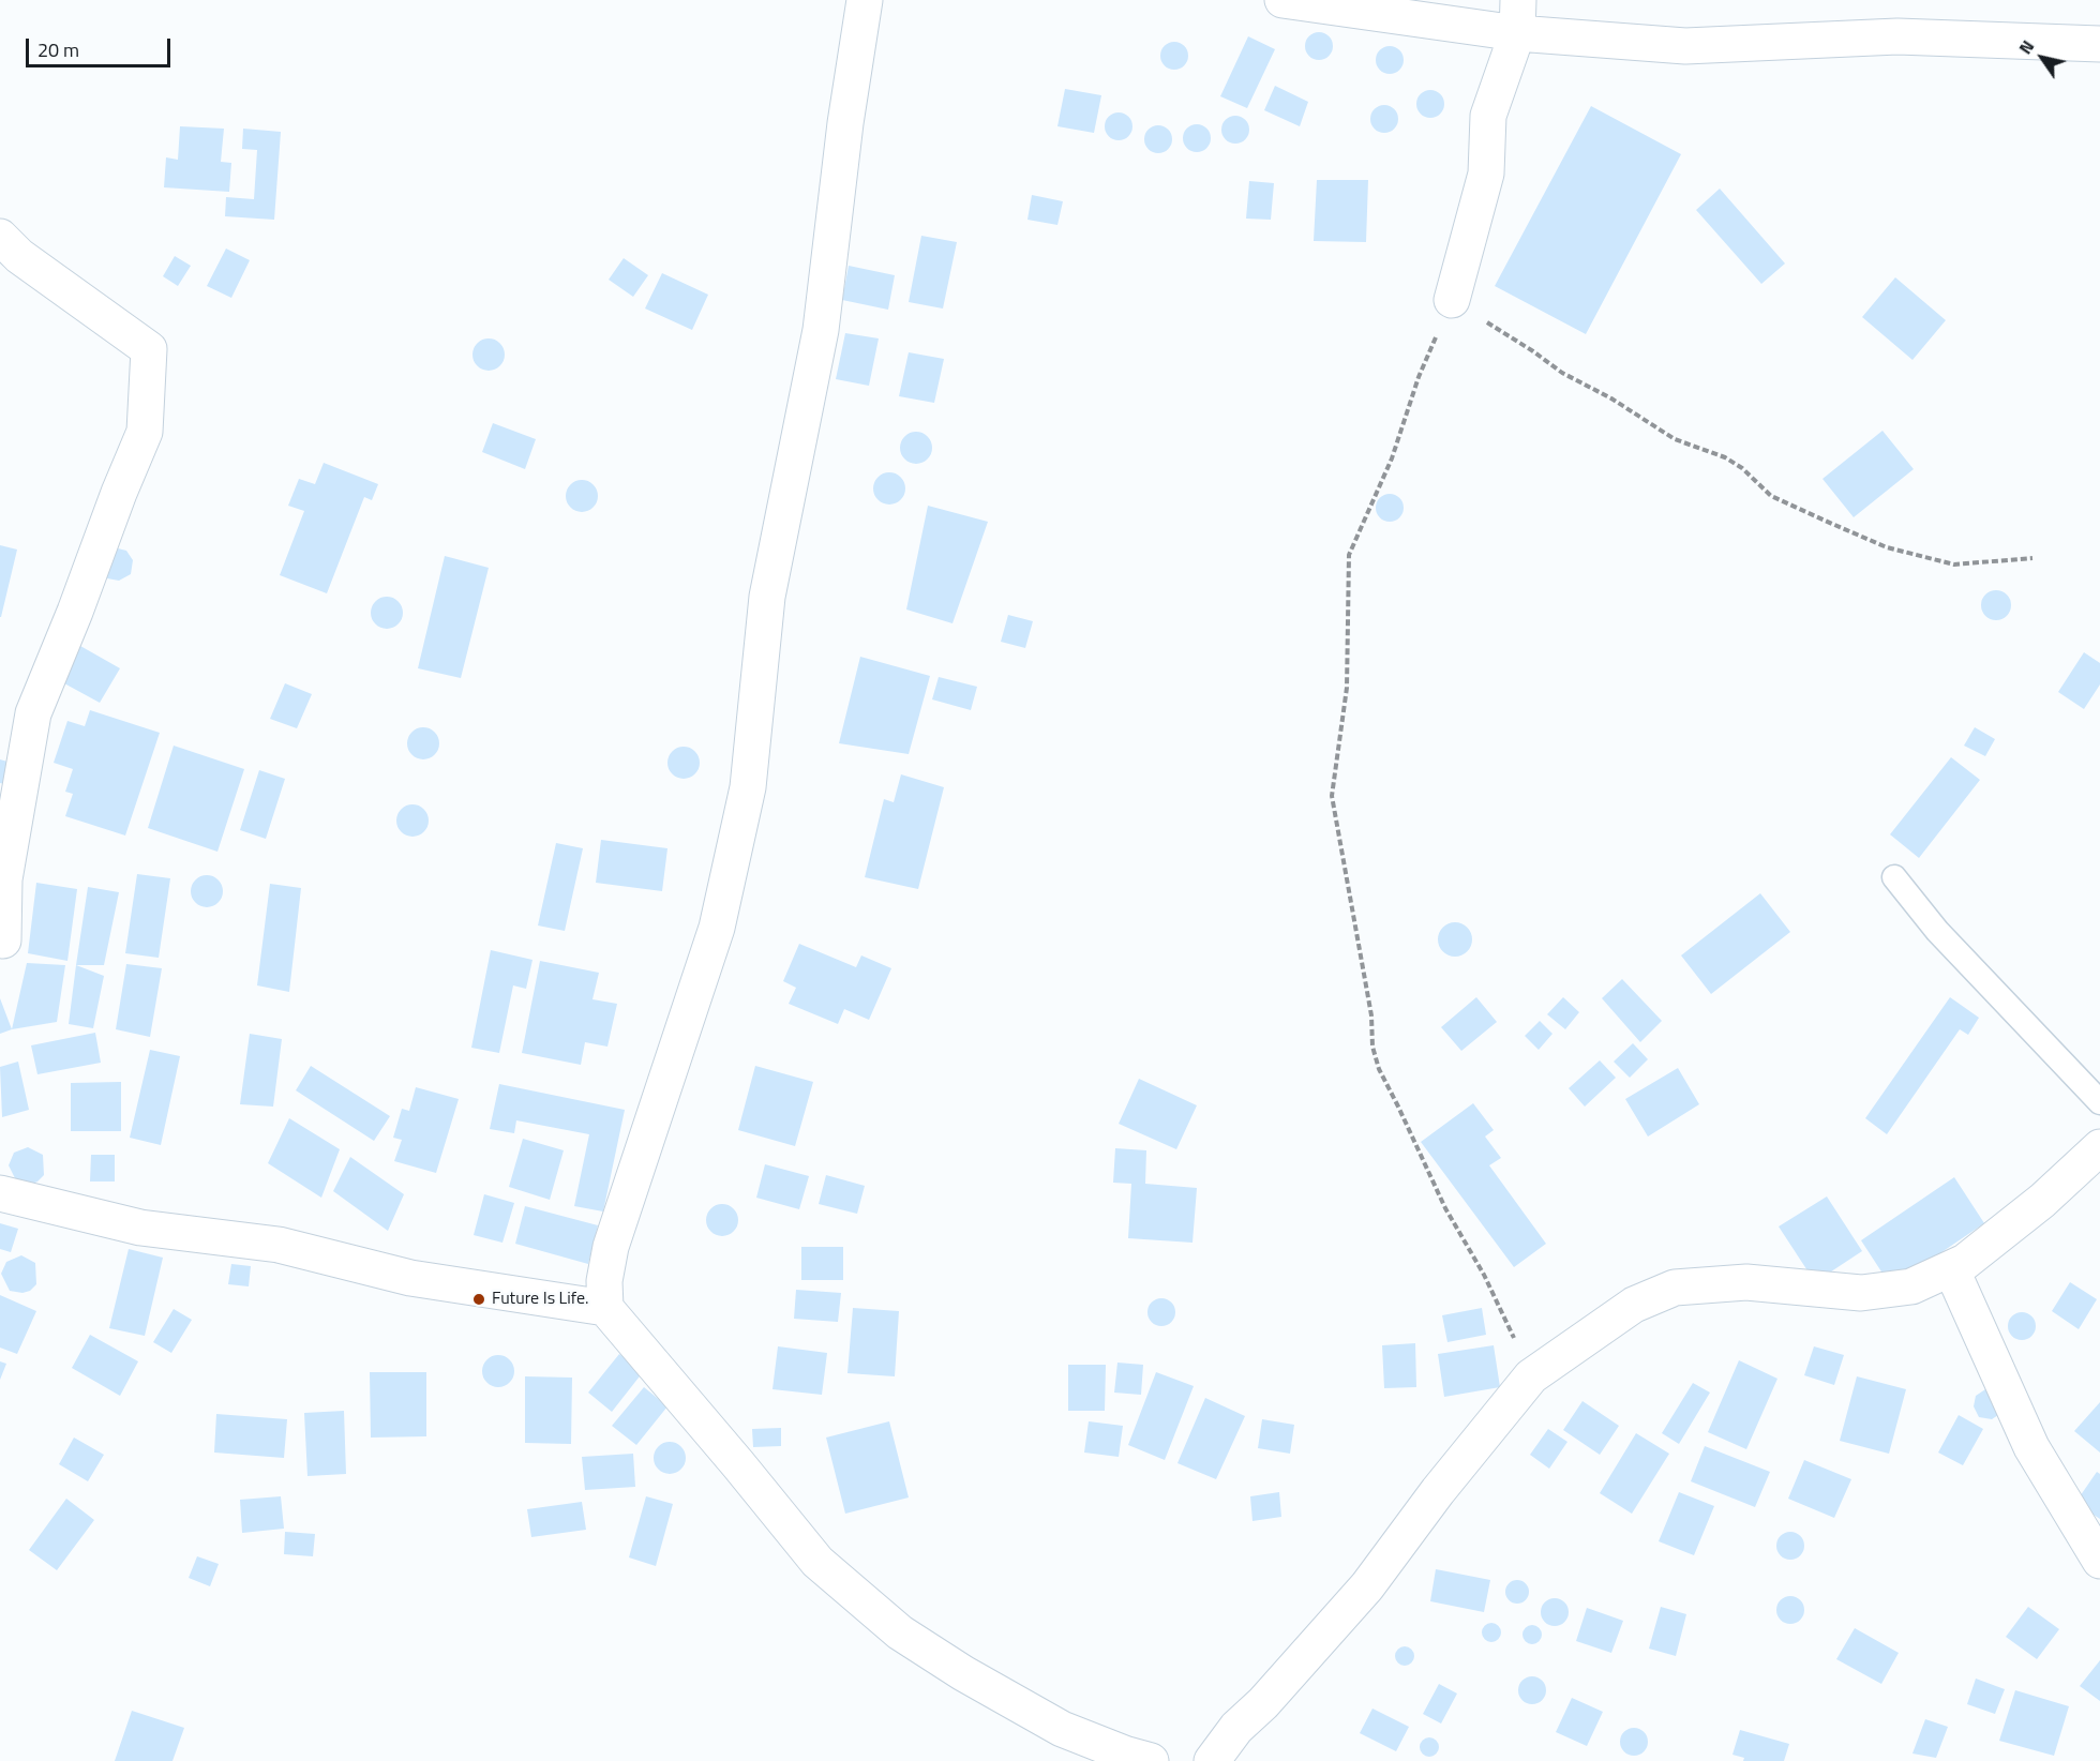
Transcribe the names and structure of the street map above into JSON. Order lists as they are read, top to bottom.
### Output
{
  "places": ["Future Is Life."],
  "scale_bar": "20 m",
  "north": "top left"
}
